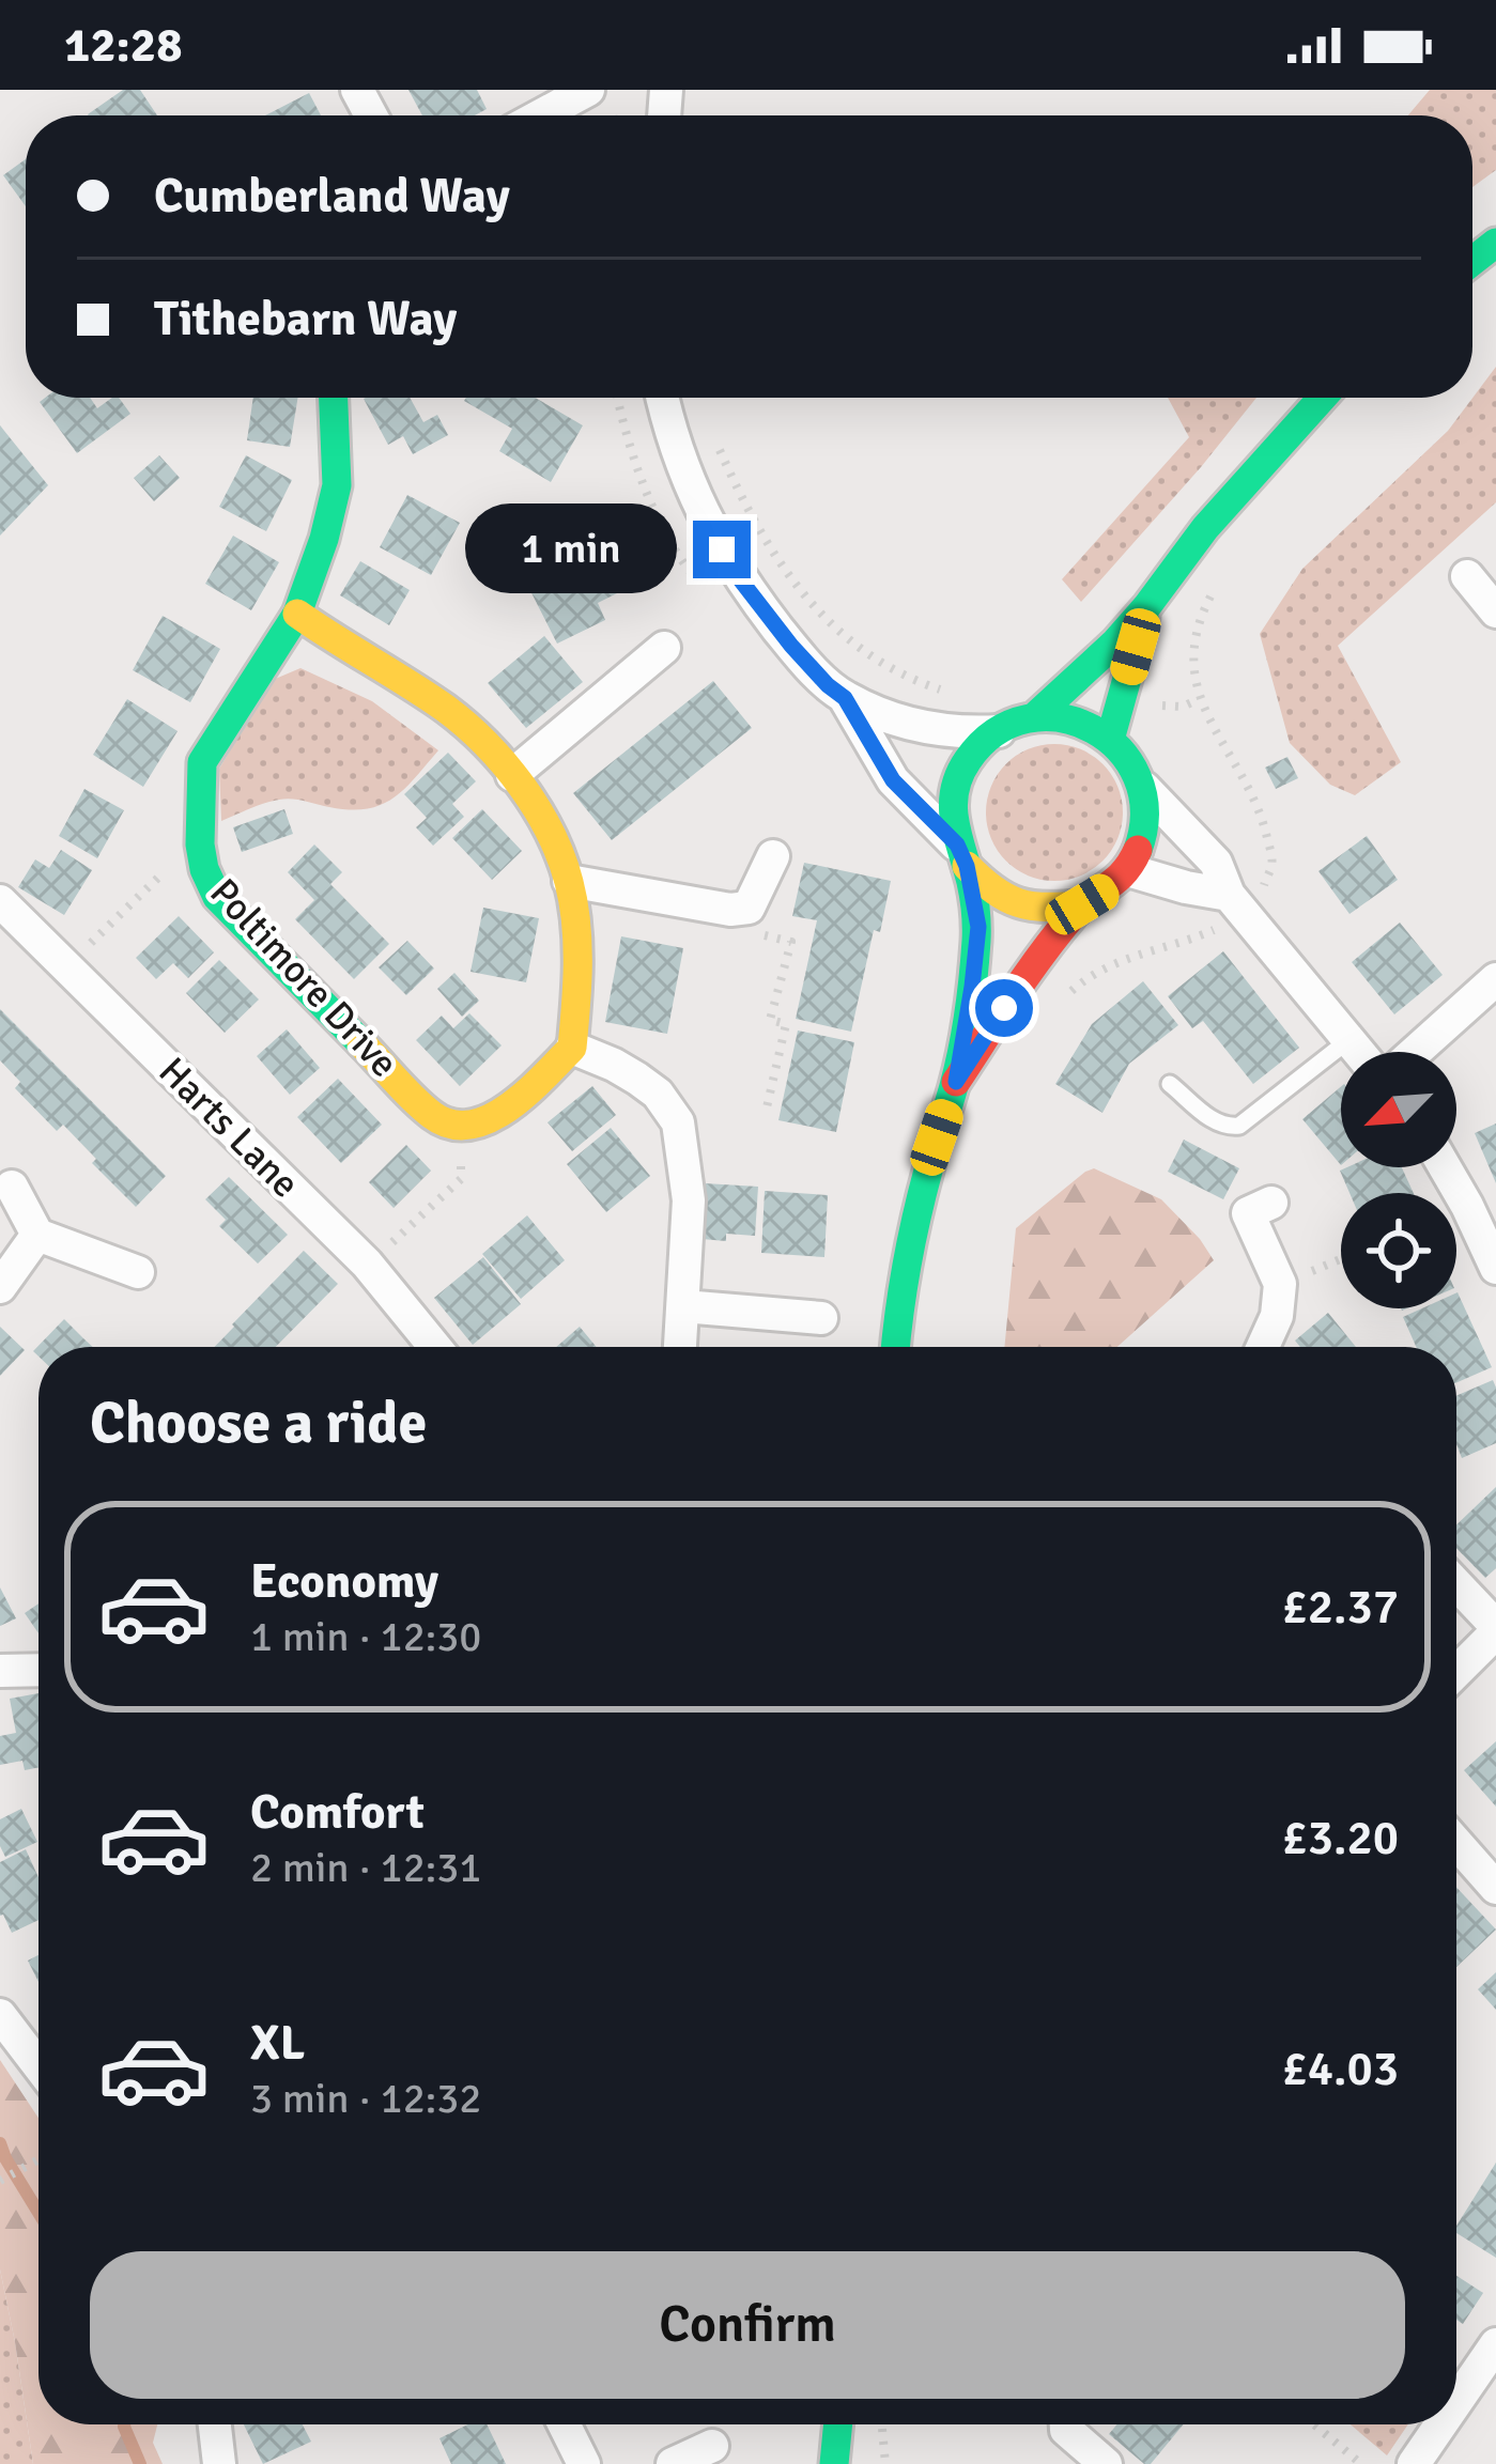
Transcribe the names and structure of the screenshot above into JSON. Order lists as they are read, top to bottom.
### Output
{
  "streets": {
    "main road": ["Poltimore Drive"],
    "street": ["Harts Lane"]
  },
  "north": "bottom left",
  "page": {
    "status": "12:28",
    "banner": ["Cumberland Way", "Tithebarn Way"],
    "bubble": "1 min",
    "heading": "Choose a ride",
    "list": [
      {
        "name": "Economy",
        "note": "1 min · 12:30",
        "value": "£2.37"
      },
      {
        "name": "Comfort",
        "note": "2 min · 12:31",
        "value": "£3.20"
      },
      {
        "name": "XL",
        "note": "3 min · 12:32",
        "value": "£4.03"
      }
    ],
    "buttons": "Confirm"
  }
}
